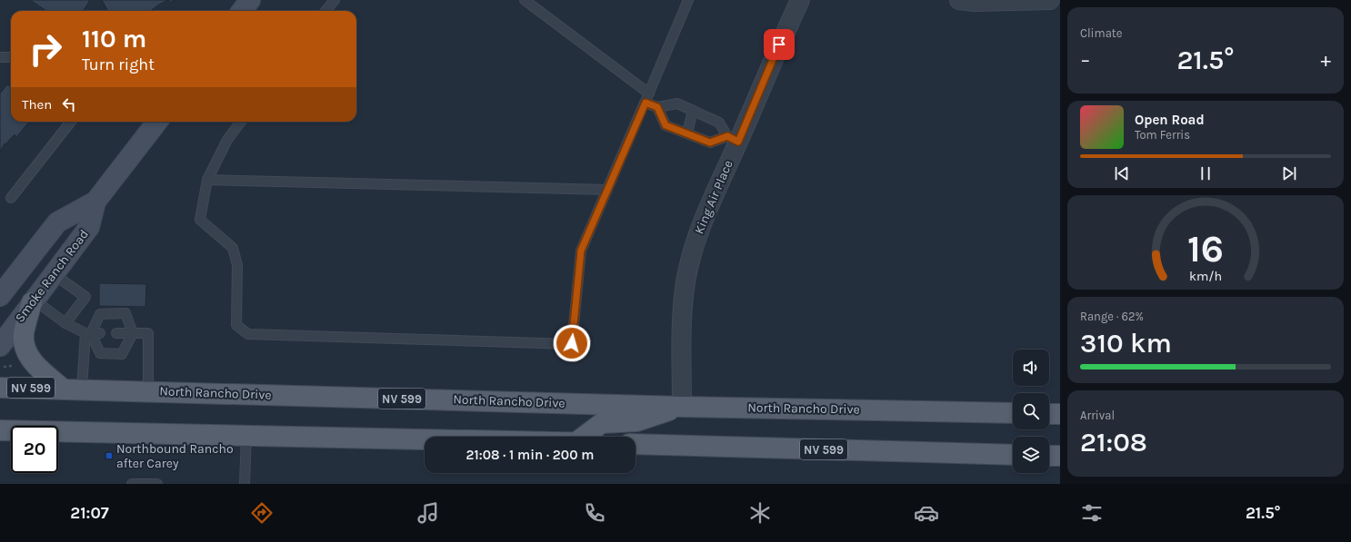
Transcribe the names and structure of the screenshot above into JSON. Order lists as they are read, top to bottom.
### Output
{
  "streets": {
    "main road": ["Smoke Ranch Road", "NV 599", "North Rancho Drive"],
    "street": ["King Air Place"]
  },
  "crossings": [
    ["King Air Place", "North Rancho Drive"]
  ],
  "places": {
    "transit": ["Northbound Rancho after Carey"]
  },
  "page": {
    "tile": [
      "Climate",
      ["Range · 62%", "310 km"],
      ["Arrival", "21:08"]
    ],
    "turn": ["110 m", "Turn right"],
    "heat": ["−", "21.5°", "+"],
    "then": "Then",
    "song": ["Open Road", "Tom Ferris"],
    "limit": "20",
    "trip": "21:08 · 1 min · 200 m",
    "tabs": ["21:07", "21.5°"],
    "gauge": ["16", "km/h"]
  }
}
